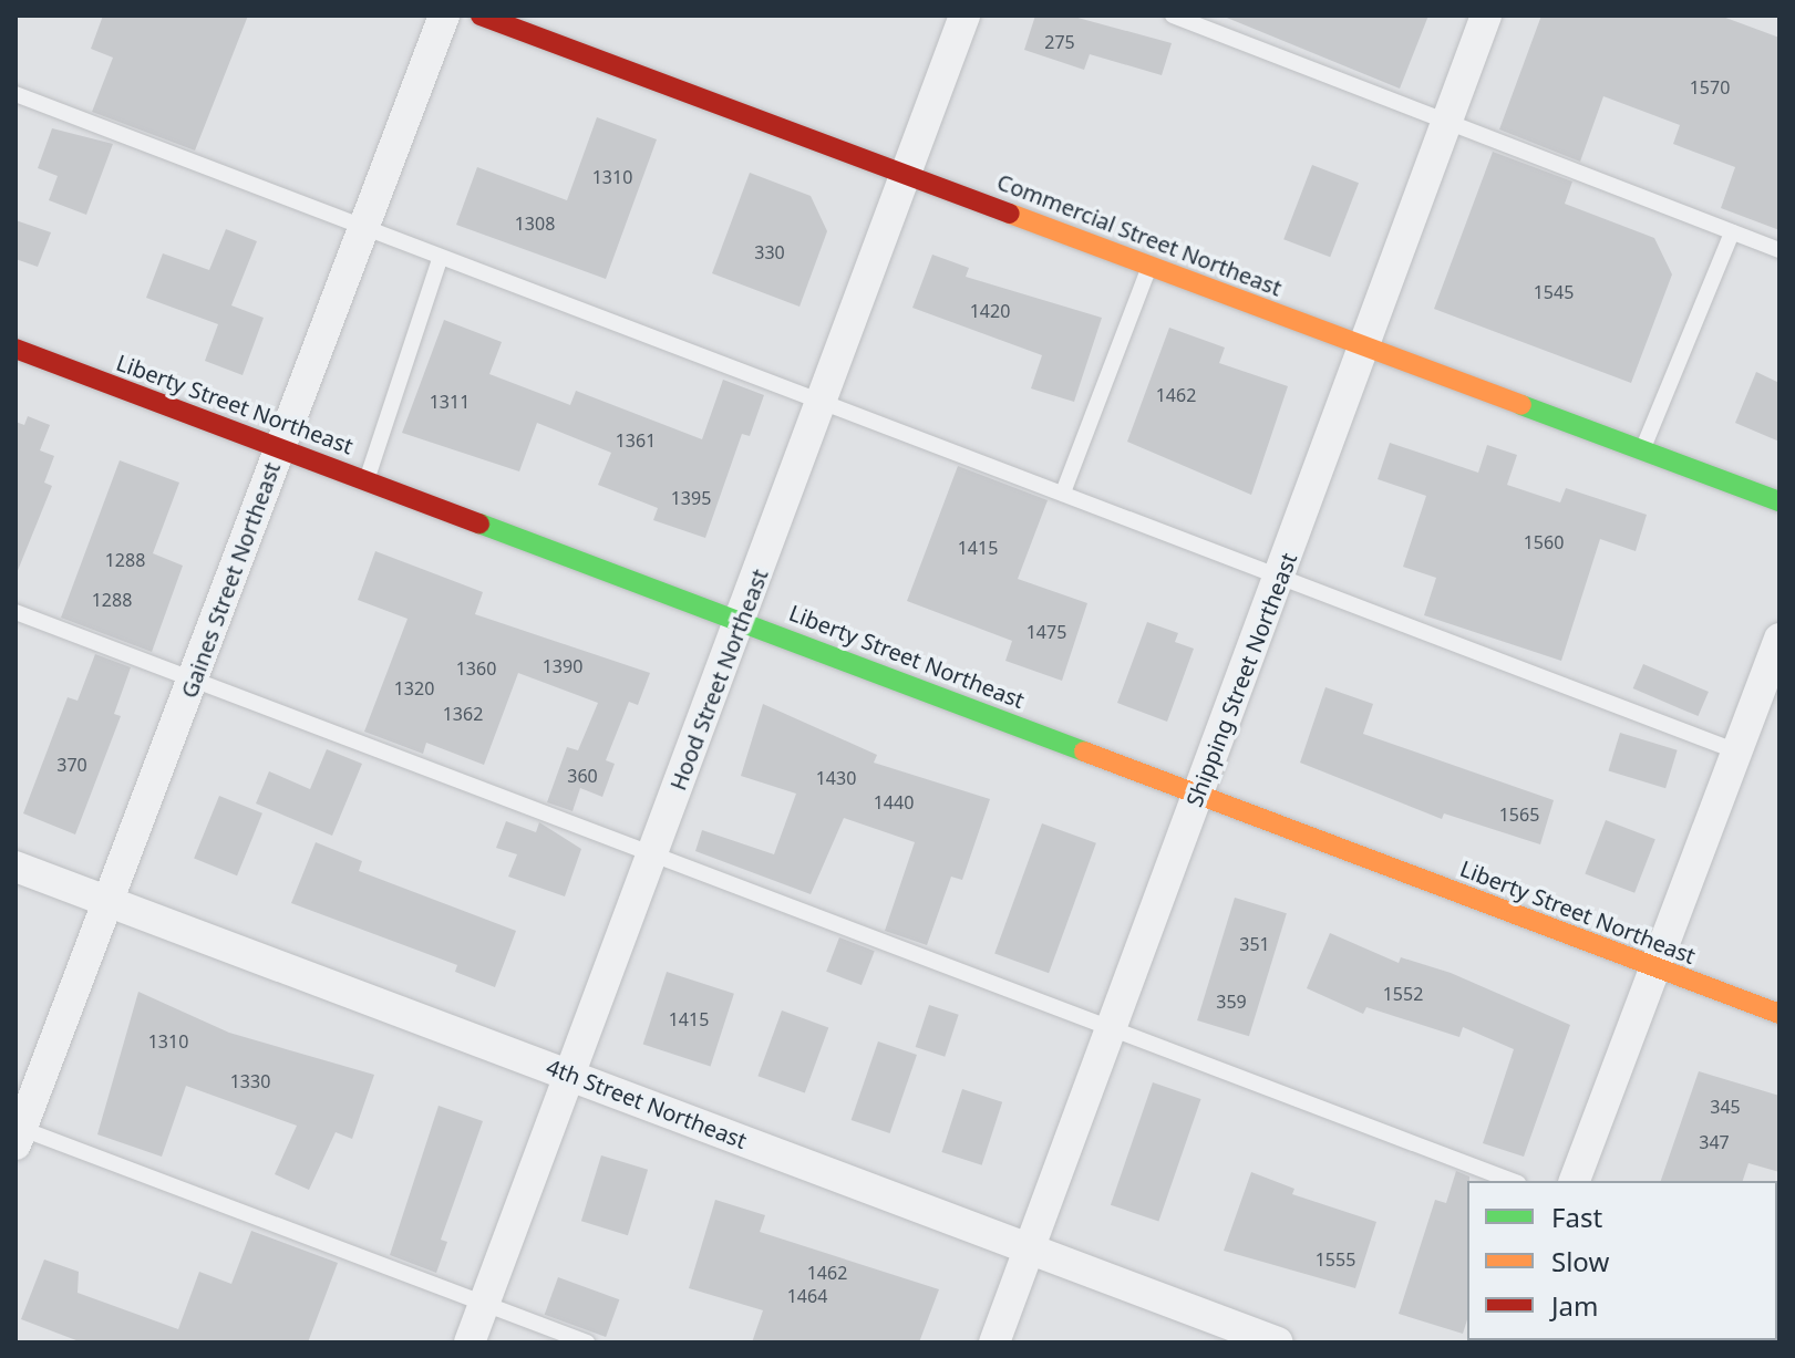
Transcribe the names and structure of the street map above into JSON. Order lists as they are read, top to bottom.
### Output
{
  "streets": {
    "highway": ["Commercial Street Northeast", "Liberty Street Northeast"],
    "street": [
      "Gaines Street Northeast",
      "Hood Street Northeast",
      "Shipping Street Northeast",
      "4th Street Northeast"
    ]
  },
  "crossings": [
    ["Commercial Street Northeast", "Hood Street Northeast"],
    ["Commercial Street Northeast", "Shipping Street Northeast"],
    ["Liberty Street Northeast", "Gaines Street Northeast"],
    ["Liberty Street Northeast", "Hood Street Northeast"],
    ["Liberty Street Northeast", "Shipping Street Northeast"],
    ["Gaines Street Northeast", "4th Street Northeast"],
    ["Hood Street Northeast", "4th Street Northeast"],
    ["Shipping Street Northeast", "4th Street Northeast"]
  ],
  "house_numbers": [
    "275",
    "1570",
    "1310",
    "1308",
    "330",
    "1545",
    "1420",
    "1462",
    "1311",
    "1361",
    "1395",
    "1560",
    "1415",
    "1288",
    "1288",
    "1475",
    "1390",
    "1360",
    "1320",
    "1362",
    "370",
    "360",
    "1430",
    "1440",
    "1565",
    "351",
    "1552",
    "359",
    "1415",
    "1310",
    "1330",
    "345",
    "347",
    "1555",
    "1462",
    "1464"
  ],
  "legend": ["Fast", "Slow", "Jam"]
}
